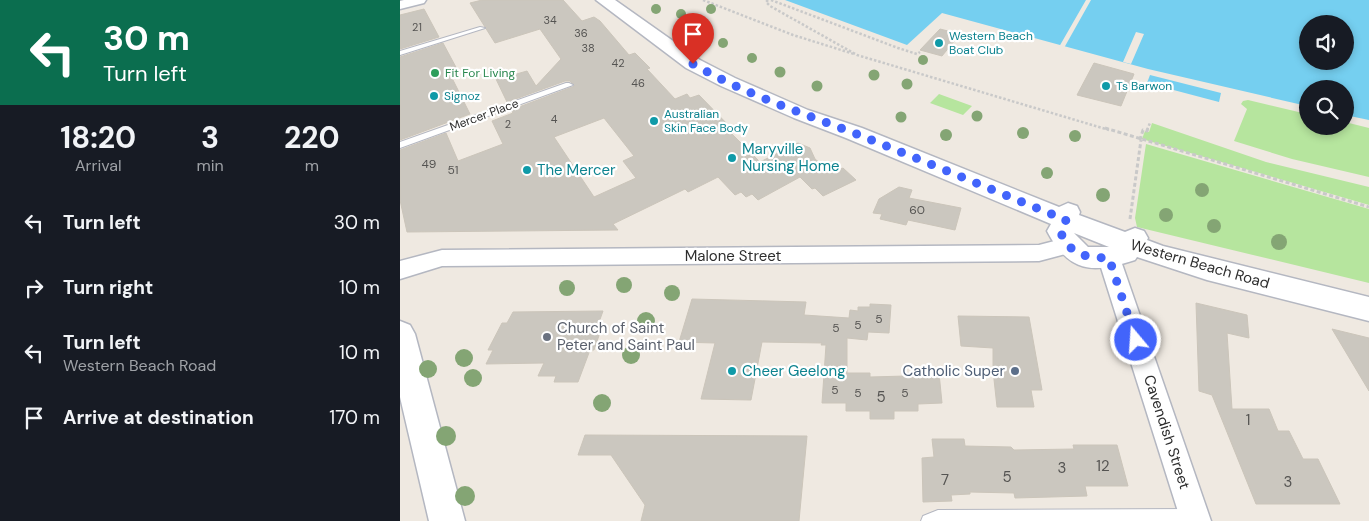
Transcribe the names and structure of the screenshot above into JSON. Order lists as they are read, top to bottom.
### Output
{
  "streets": {
    "street": ["Malone Street", "Western Beach Road", "Cavendish Street"],
    "lane": ["Mercer Place"]
  },
  "places": [
    "Western Beach Boat Club",
    "Fit For Living",
    "Ts Barwon",
    "Signoz",
    "Australian Skin Face Body",
    "Maryville Nursing Home",
    "The Mercer",
    "Church of Saint Peter and Saint Paul",
    "Cheer Geelong",
    "Catholic Super"
  ],
  "house_numbers": [
    "34",
    "21",
    "36",
    "38",
    "42",
    "46",
    "4",
    "2",
    "49",
    "51",
    "60",
    "5",
    "5",
    "5",
    "5",
    "5",
    "5",
    "5",
    "1",
    "12",
    "3",
    "5",
    "7",
    "3"
  ],
  "page": {
    "turn": ["30 m", "Turn left"],
    "eta": [
      "18:20",
      "Arrival",
      "3",
      "min",
      "220",
      "m"
    ],
    "list": [
      {
        "name": "Turn left",
        "value": "30 m"
      },
      {
        "name": "Turn right",
        "value": "10 m"
      },
      {
        "name": "Turn left",
        "note": "Western Beach Road",
        "value": "10 m"
      },
      {
        "name": "Arrive at destination",
        "value": "170 m"
      }
    ]
  }
}
